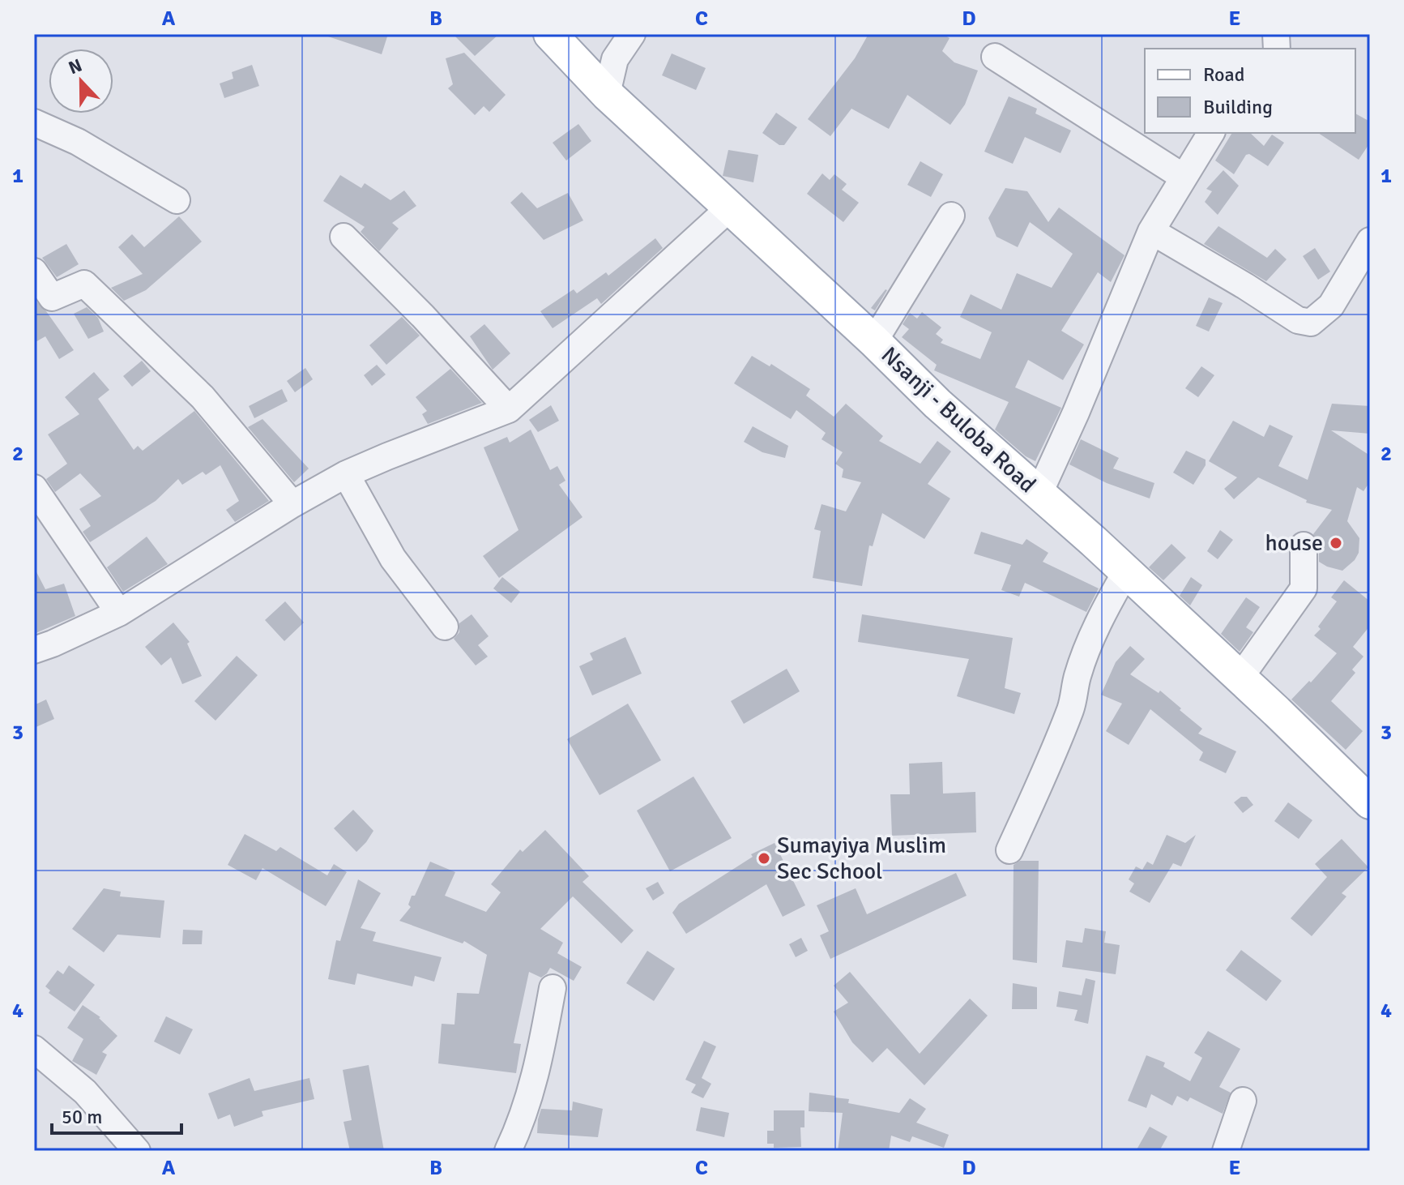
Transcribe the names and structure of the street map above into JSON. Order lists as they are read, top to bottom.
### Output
{
  "streets": {
    "main road": ["Nsanji - Buloba Road"]
  },
  "places": ["house", "Sumayiya Muslim Sec School"],
  "legend": ["Road", "Building"],
  "scale_bar": "50 m",
  "north": "top",
  "grid": {
    "columns": [
      "A",
      "B",
      "C",
      "D",
      "E"
    ],
    "rows": [
      "1",
      "2",
      "3",
      "4"
    ]
  }
}
